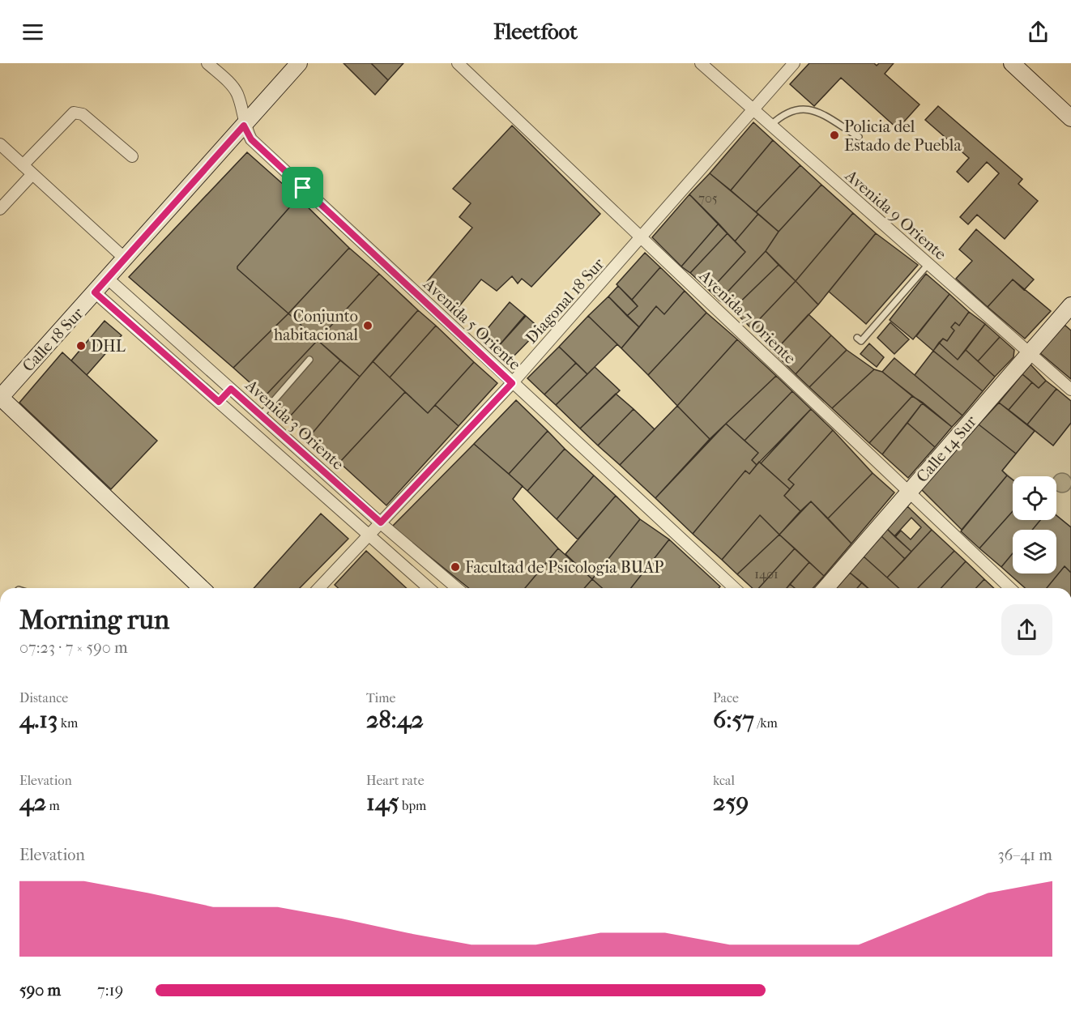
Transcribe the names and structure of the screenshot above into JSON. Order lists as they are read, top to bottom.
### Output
{
  "streets": {
    "main road": ["Calle 18 Sur", "Calle 14 Sur"],
    "street": [
      "Avenida 9 Oriente",
      "Diagonal 18 Sur",
      "Avenida 7 Oriente",
      "Avenida 5 Oriente",
      "Avenida 3 Oriente"
    ]
  },
  "crossings": [
    ["Avenida 9 Oriente", "Diagonal 18 Sur"],
    ["Avenida 9 Oriente", "Calle 14 Sur"],
    ["Diagonal 18 Sur", "Avenida 7 Oriente"],
    ["Diagonal 18 Sur", "Avenida 5 Oriente"],
    ["Diagonal 18 Sur", "Avenida 3 Oriente"],
    ["Avenida 7 Oriente", "Calle 14 Sur"],
    ["Avenida 5 Oriente", "Calle 18 Sur"],
    ["Calle 18 Sur", "Avenida 3 Oriente"]
  ],
  "places": [
    "Policia del Estado de Puebla",
    "Conjunto habitacional",
    "DHL",
    "Facultad de Psicologia BUAP"
  ],
  "house_numbers": ["705", "1401"],
  "page": {
    "header": "Fleetfoot",
    "heading": ["Morning run", "07:23 · 7 × 590 m"],
    "stats": [
      ["Distance", "4.13 km"],
      ["Time", "28:42"],
      ["Pace", "6:57 /km"],
      ["Elevation", "42 m"],
      ["Heart rate", "145 bpm"],
      ["kcal", "259"]
    ],
    "chart": ["Elevation", "36–41 m"],
    "list": [
      {
        "name": "590 m",
        "note": "7:19"
      }
    ]
  }
}
